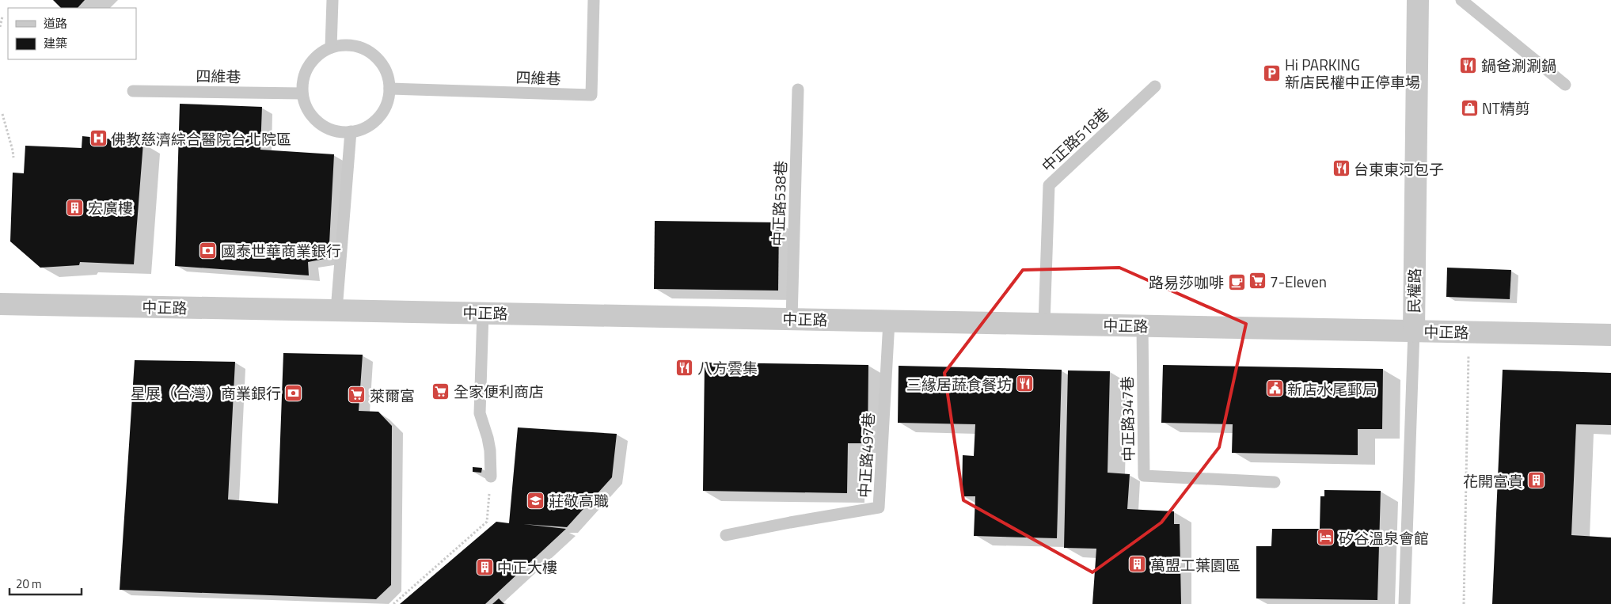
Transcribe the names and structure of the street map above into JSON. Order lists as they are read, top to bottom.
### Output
{
  "streets": {
    "street": ["民權路", "中正路"],
    "lane": [
      "四維巷",
      "中正路518巷",
      "中正路538巷",
      "中正路347巷",
      "中正路497巷"
    ]
  },
  "crossings": [
    ["中正路518巷", "中正路"],
    ["中正路538巷", "中正路"],
    ["民權路", "中正路"],
    ["中正路", "中正路347巷"],
    ["中正路", "中正路497巷"]
  ],
  "places": {
    "restaurant": [
      "鍋爸涮涮鍋",
      "台東東河包子",
      "八方雲集",
      "三緣居蔬食餐坊"
    ],
    "parking": ["Hi PARKING 新店民權中正停車場"],
    "shop": ["NT精剪"],
    "hospital": ["佛教慈濟綜合醫院台北院區"],
    "building": [
      "宏廣樓",
      "花開富貴",
      "萬盟工葉園區",
      "中正大樓"
    ],
    "bank": ["國泰世華商業銀行", "星展（台灣）商業銀行"],
    "supermarket": ["7-Eleven", "全家便利商店", "萊爾富"],
    "cafe": ["路易莎咖啡"],
    "public building": ["新店水尾郵局"],
    "school or university": ["莊敬高職"],
    "hotel": ["矽谷溫泉會館"]
  },
  "legend": ["道路", "建築"],
  "scale_bar": "20 m"
}
